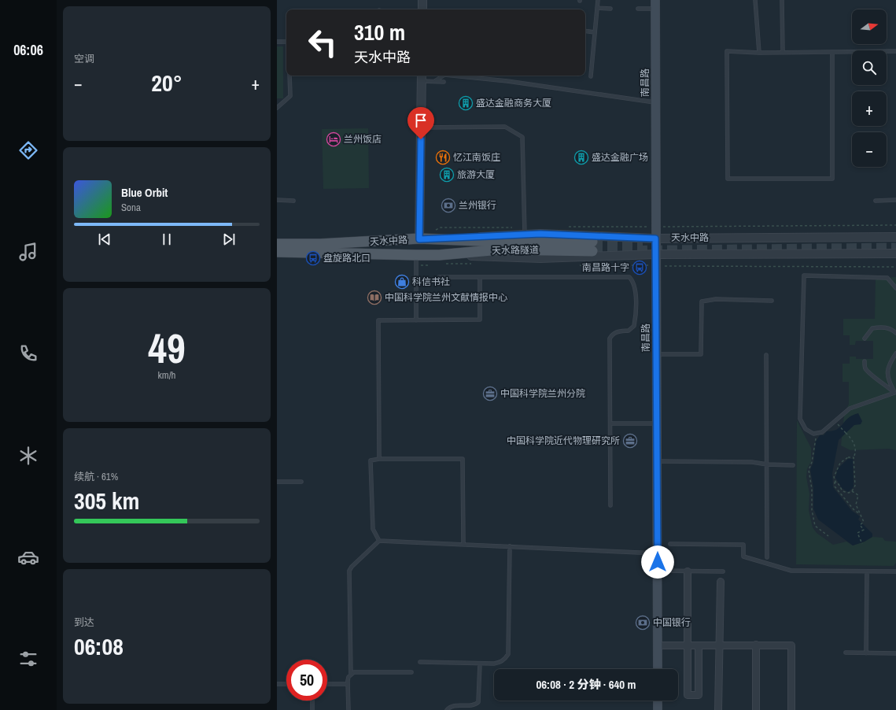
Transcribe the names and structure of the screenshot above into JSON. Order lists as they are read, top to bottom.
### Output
{
  "streets": {
    "main road": ["南昌路", "天水中路", "天水路隧道"]
  },
  "crossings": [
    ["南昌路", "天水中路"],
    ["天水中路", "天水路隧道"]
  ],
  "places": {
    "building": ["盛达金融商务大厦", "盛达金融广场", "旅游大厦"],
    "hotel": ["兰州饭店"],
    "restaurant": ["忆江南饭庄"],
    "bank": ["兰州银行", "中国银行"],
    "bus stop": ["盘旋路北口", "南昌路十字"],
    "shop": ["科信书社"],
    "library": ["中国科学院兰州文献情报中心"],
    "office": ["中国科学院兰州分院", "中国科学院近代物理研究所"]
  },
  "north": "right",
  "page": {
    "tabs": "06:06",
    "tile": [
      "空调",
      ["49", "km/h"],
      ["续航 · 61%", "305 km"],
      ["到达", "06:08"]
    ],
    "map_buttons": ["+", "−"],
    "turn": ["310 m", "天水中路"],
    "heat": ["−", "20°", "+"],
    "song": ["Blue Orbit", "Sona"],
    "limit": "50",
    "trip": "06:08 · 2 分钟 · 640 m"
  }
}
